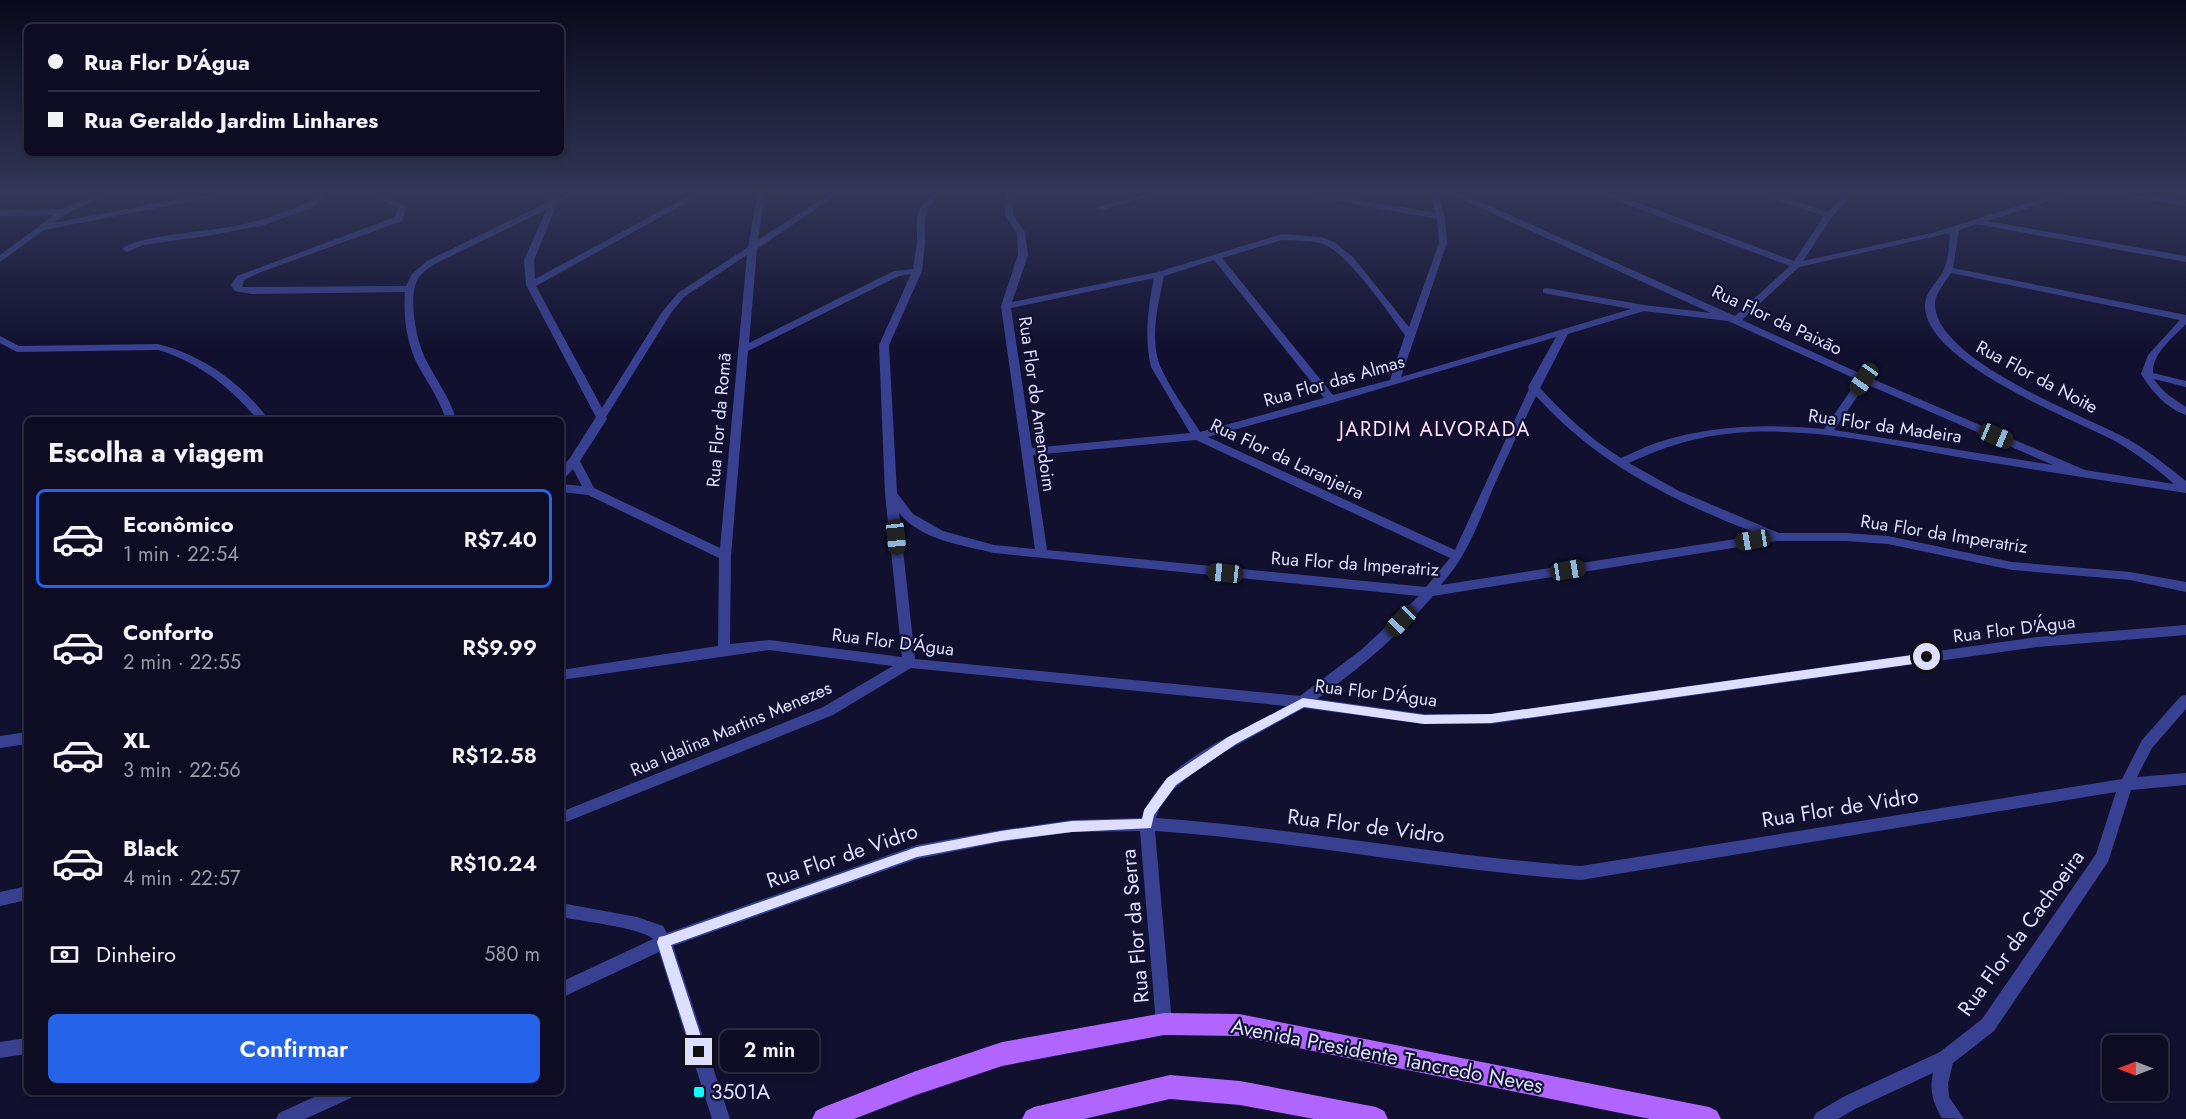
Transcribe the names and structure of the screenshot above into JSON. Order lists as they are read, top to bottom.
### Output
{
  "streets": {
    "main road": ["Avenida Presidente Tancredo Neves"],
    "street": [
      "Rua Flor da Paixão",
      "Rua Flor da Noite",
      "Rua Flor das Almas",
      "Rua Flor do Amendoim",
      "Rua Flor da Romã",
      "Rua Flor da Madeira",
      "Rua Flor da Laranjeira",
      "Rua Flor da Imperatriz",
      "Rua Flor D'Água",
      "Rua Idalina Martins Menezes",
      "Rua Flor de Vidro",
      "Rua Flor da Serra",
      "Rua Flor da Cachoeira"
    ]
  },
  "crossings": [
    ["Rua Flor da Paixão", "Rua Flor da Madeira"],
    ["Rua Flor da Noite", "Rua Flor da Madeira"],
    ["Rua Flor das Almas", "Rua Flor do Amendoim"],
    ["Rua Flor das Almas", "Rua Flor da Laranjeira"],
    ["Rua Flor do Amendoim", "Rua Flor da Imperatriz"],
    ["Rua Flor da Romã", "Rua Flor D'Água"],
    ["Rua Flor D'Água", "Rua Idalina Martins Menezes"],
    ["Rua Flor de Vidro", "Rua Flor da Serra"],
    ["Rua Flor de Vidro", "Rua Flor da Cachoeira"],
    ["Rua Flor da Serra", "Avenida Presidente Tancredo Neves"]
  ],
  "districts": ["JARDIM ALVORADA"],
  "places": {
    "transit": ["3501A"]
  },
  "north": "left",
  "page": {
    "banner": ["Rua Flor D'Água", "Rua Geraldo Jardim Linhares"],
    "heading": "Escolha a viagem",
    "list": [
      {
        "name": "Econômico",
        "note": "1 min · 22:54",
        "value": "R$7.40"
      },
      {
        "name": "Conforto",
        "note": "2 min · 22:55",
        "value": "R$9.99"
      },
      {
        "name": "XL",
        "note": "3 min · 22:56",
        "value": "R$12.58"
      },
      {
        "name": "Black",
        "note": "4 min · 22:57",
        "value": "R$10.24"
      }
    ],
    "pay": ["Dinheiro", "580 m"],
    "buttons": "Confirmar",
    "bubble": "2 min"
  }
}
